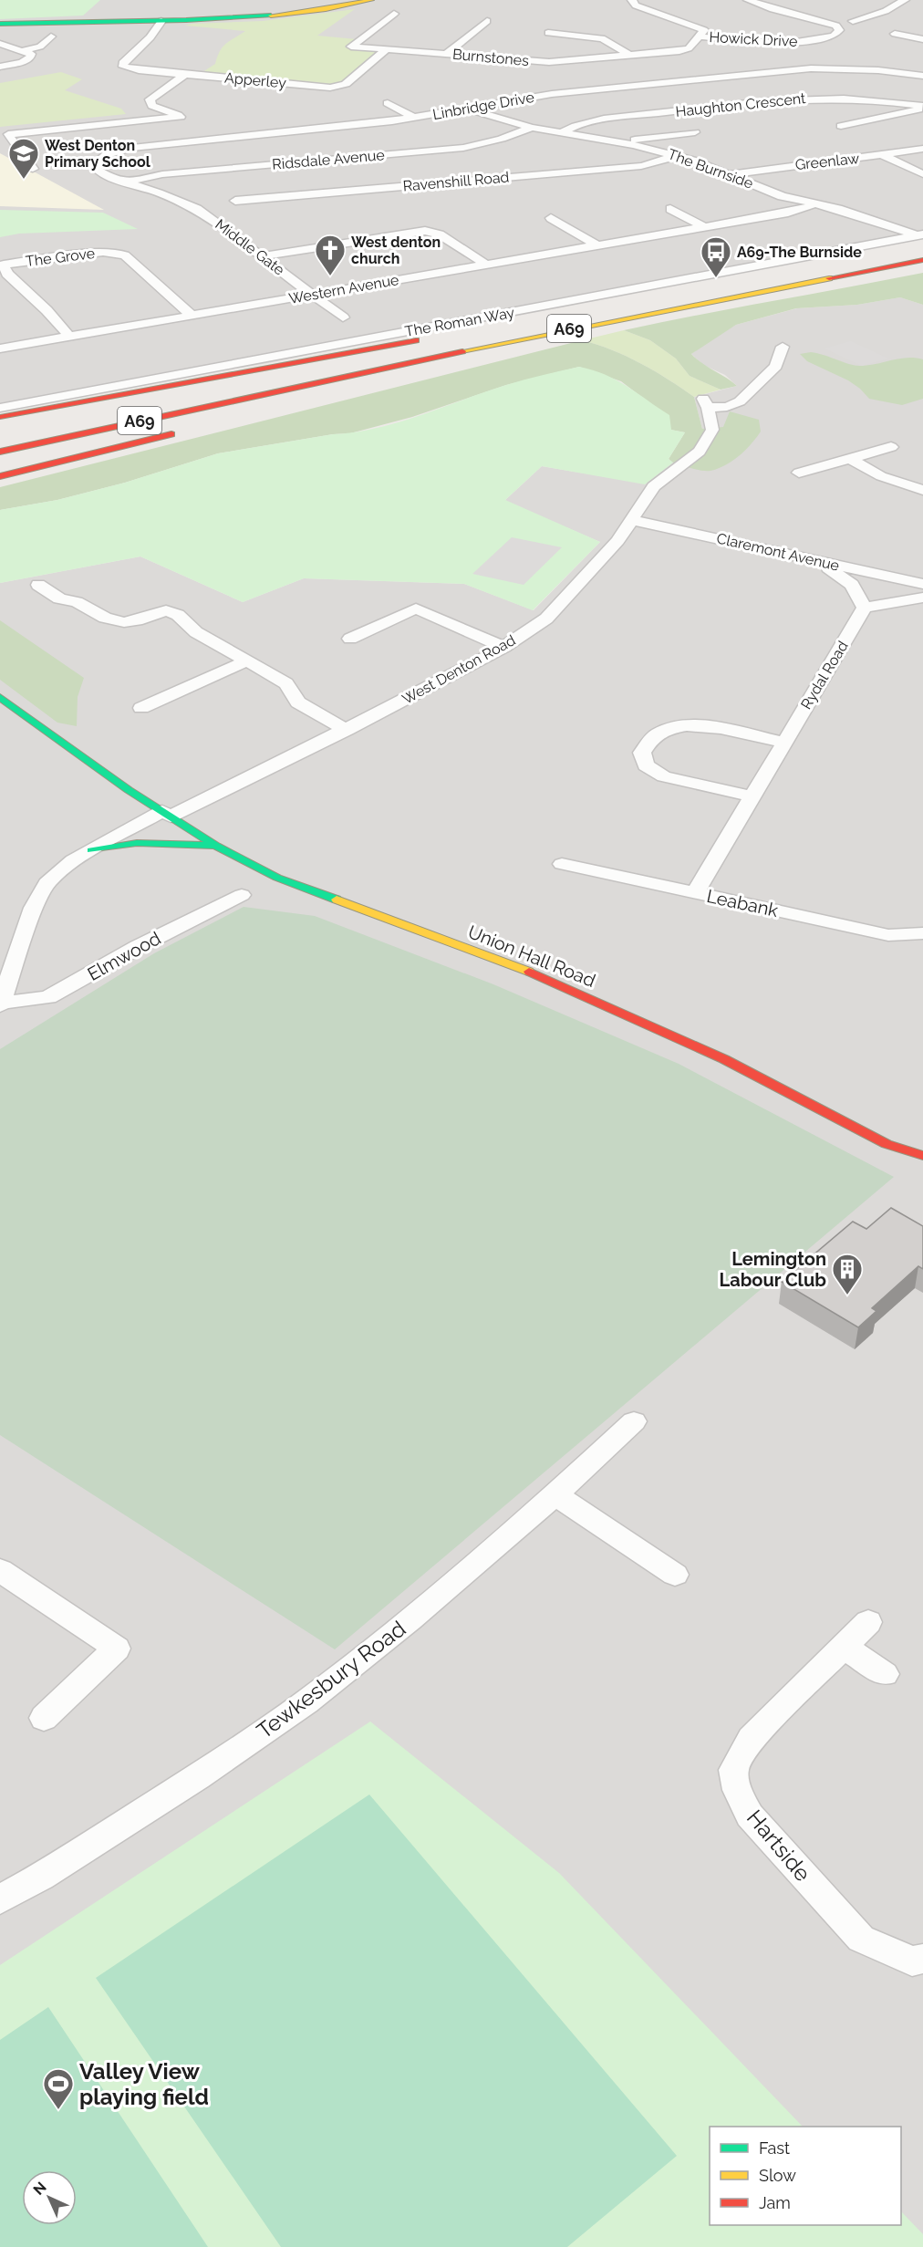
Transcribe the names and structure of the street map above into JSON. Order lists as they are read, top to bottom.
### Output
{
  "streets": {
    "main road": ["A69", "Union Hall Road"],
    "street": [
      "Howick Drive",
      "Burnstones",
      "Apperley",
      "Haughton Crescent",
      "Linbridge Drive",
      "Ridsdale Avenue",
      "Greenlaw",
      "The Burnside",
      "Ravenshill Road",
      "Middle Gate",
      "The Grove",
      "Western Avenue",
      "The Roman Way",
      "Claremont Avenue",
      "West Denton Road",
      "Rydal Road",
      "Leabank",
      "Elmwood",
      "Tewkesbury Road",
      "Hartside"
    ]
  },
  "crossings": [
    ["Howick Drive", "Burnstones"],
    ["Burnstones", "Apperley"],
    ["Haughton Crescent", "The Burnside"],
    ["Linbridge Drive", "Ridsdale Avenue"],
    ["Linbridge Drive", "The Burnside"],
    ["Linbridge Drive", "Middle Gate"],
    ["Ridsdale Avenue", "The Burnside"],
    ["Ridsdale Avenue", "Middle Gate"],
    ["Greenlaw", "The Burnside"],
    ["The Burnside", "Ravenshill Road"],
    ["The Burnside", "Western Avenue"],
    ["The Burnside", "The Roman Way"],
    ["Middle Gate", "Western Avenue"],
    ["The Grove", "Western Avenue"],
    ["Claremont Avenue", "West Denton Road"],
    ["West Denton Road", "Elmwood"],
    ["West Denton Road", "Union Hall Road"],
    ["Rydal Road", "Leabank"]
  ],
  "places": {
    "school or university": ["West Denton Primary School"],
    "church": ["West denton church"],
    "bus stop": ["A69-The Burnside"],
    "building": ["Lemington Labour Club"],
    "sports": ["Valley View playing field"]
  },
  "legend": ["Fast", "Slow", "Jam"],
  "north": "top left"
}
